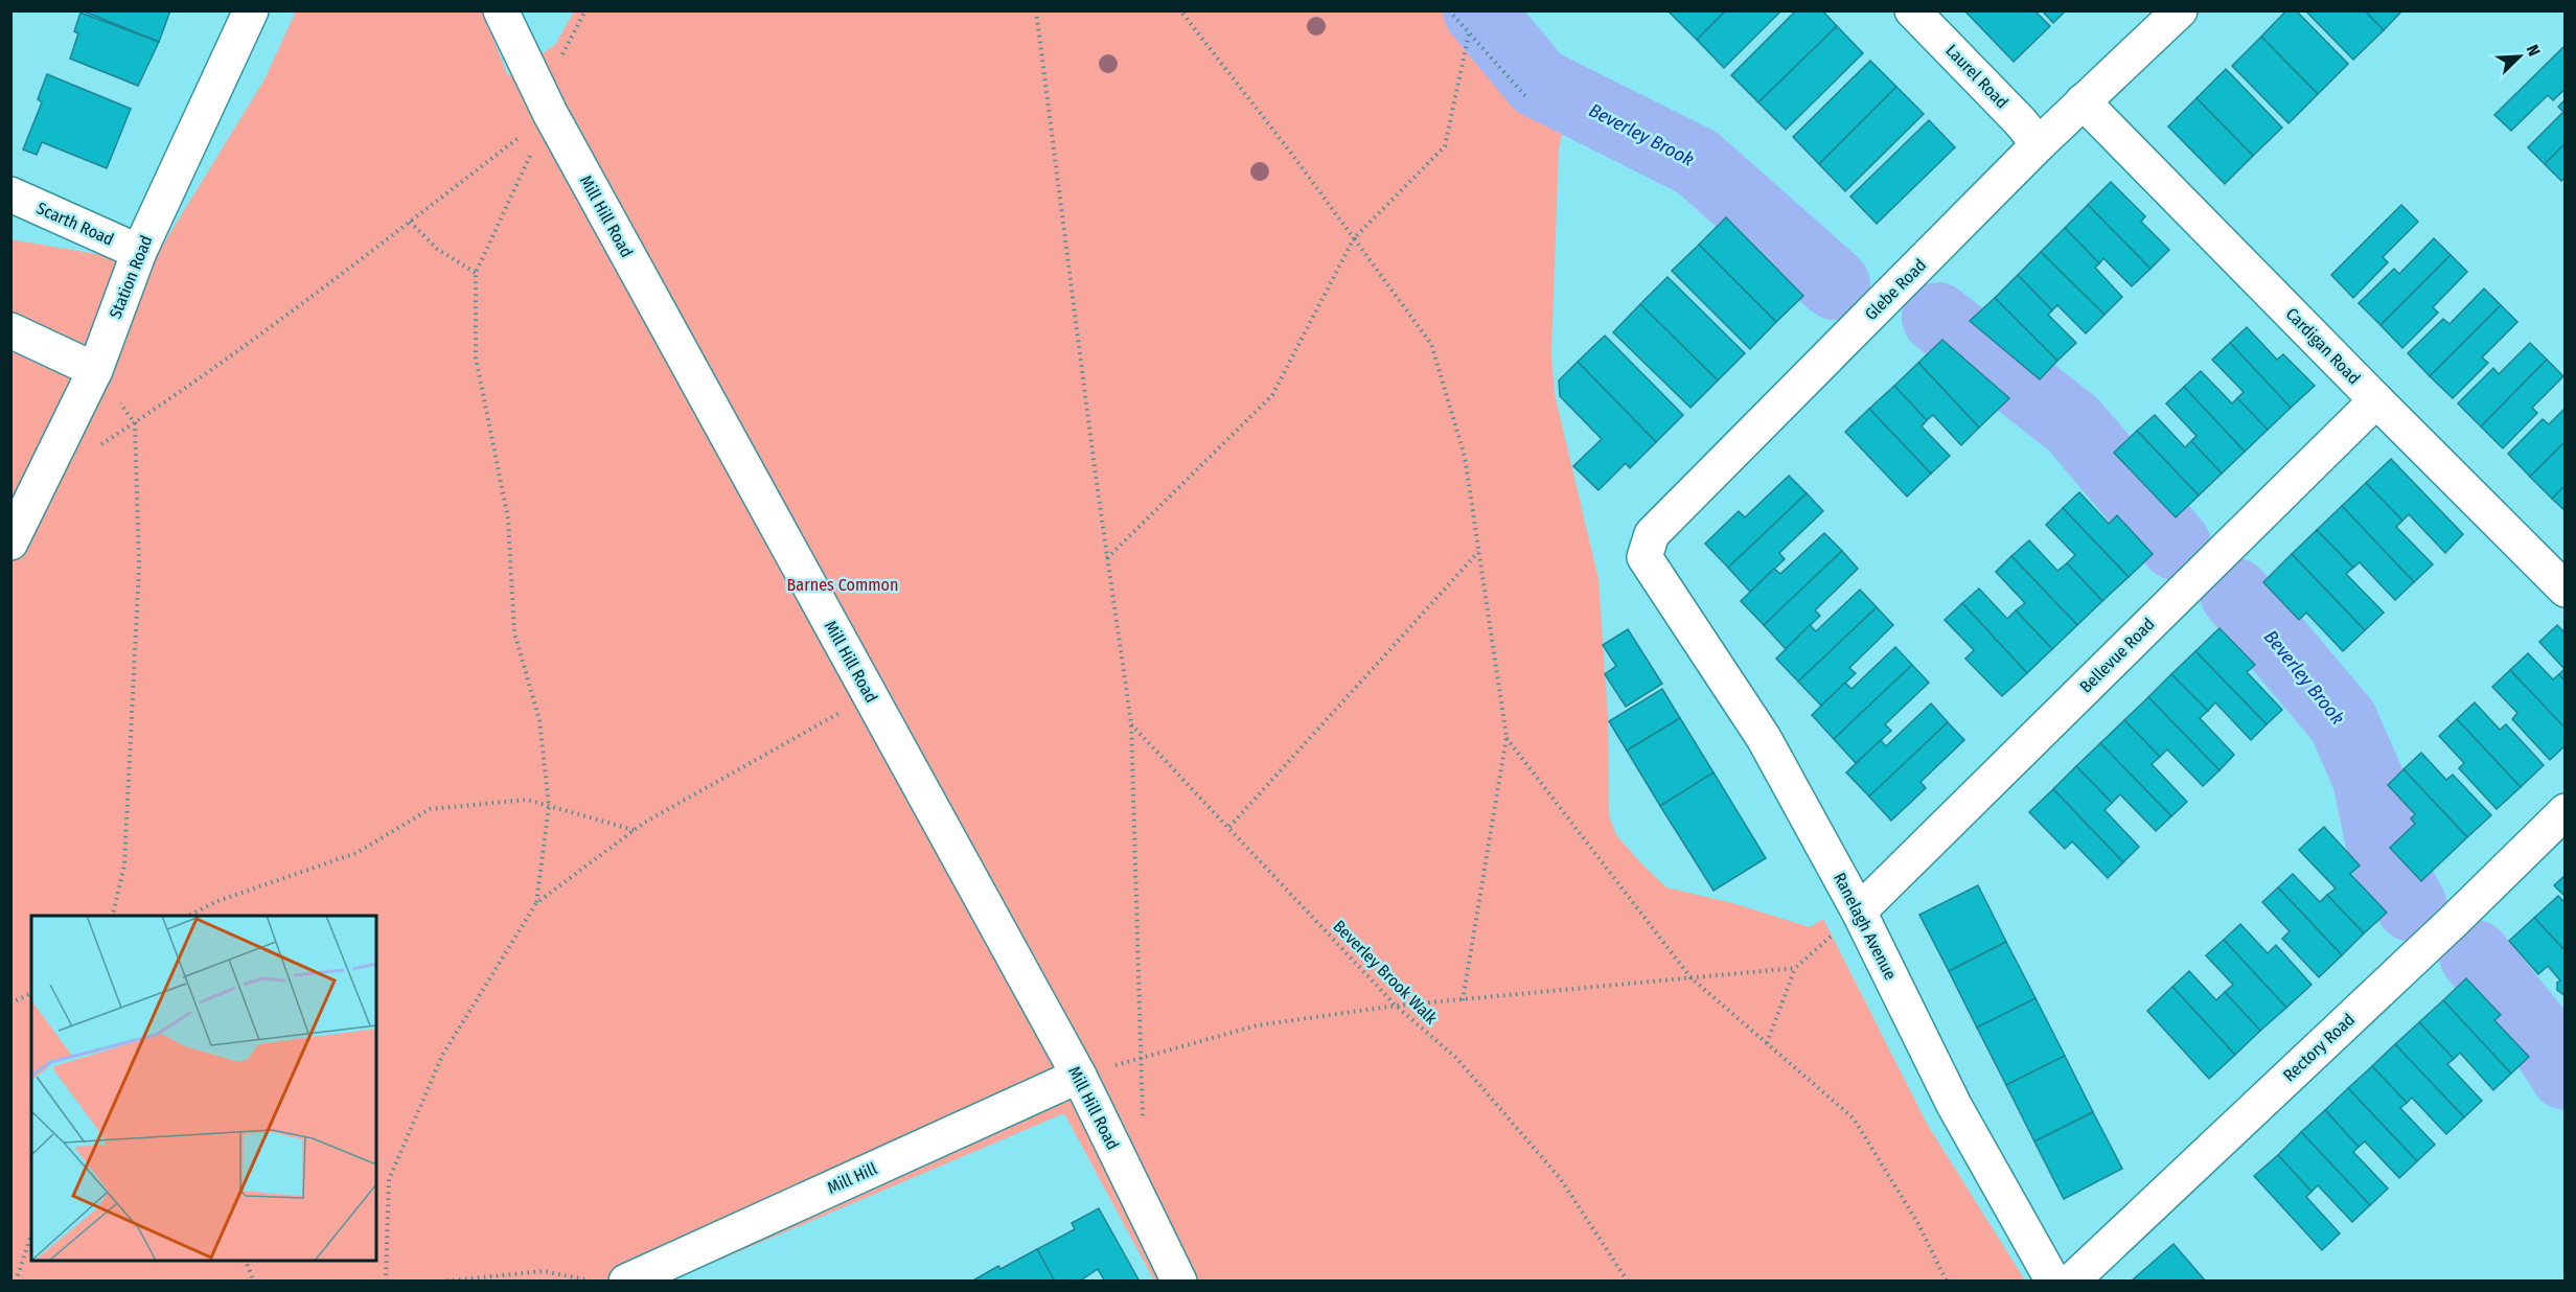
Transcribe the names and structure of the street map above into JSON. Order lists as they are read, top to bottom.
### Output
{
  "streets": {
    "street": [
      "Laurel Road",
      "Mill Hill Road",
      "Scarth Road",
      "Station Road",
      "Glebe Road",
      "Cardigan Road",
      "Bellevue Road",
      "Ranelagh Avenue",
      "Rectory Road",
      "Mill Hill"
    ],
    "path": ["Beverley Brook Walk"]
  },
  "crossings": [
    ["Laurel Road", "Glebe Road"],
    ["Mill Hill Road", "Mill Hill"],
    ["Scarth Road", "Station Road"],
    ["Glebe Road", "Cardigan Road"],
    ["Glebe Road", "Ranelagh Avenue"],
    ["Cardigan Road", "Bellevue Road"],
    ["Bellevue Road", "Ranelagh Avenue"]
  ],
  "water": ["Beverley Brook"],
  "parks": ["Barnes Common"],
  "north": "top right"
}
